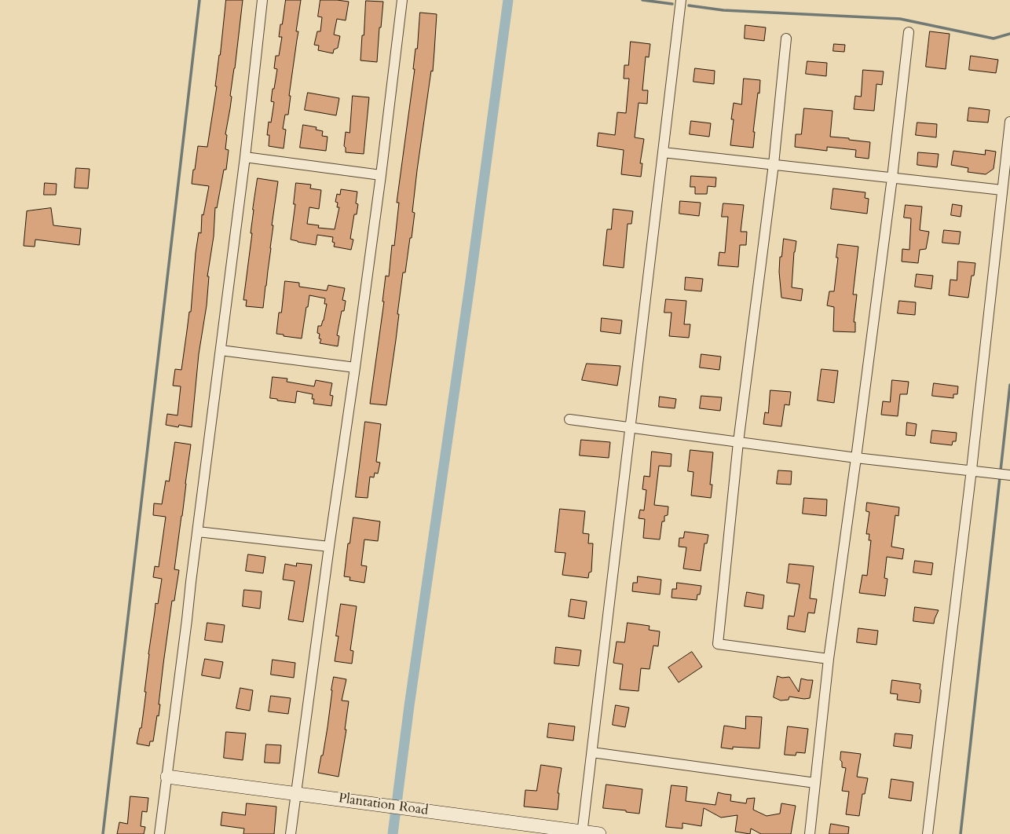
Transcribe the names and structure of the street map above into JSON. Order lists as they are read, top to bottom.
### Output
{
  "streets": {
    "street": ["Plantation Road"]
  }
}
